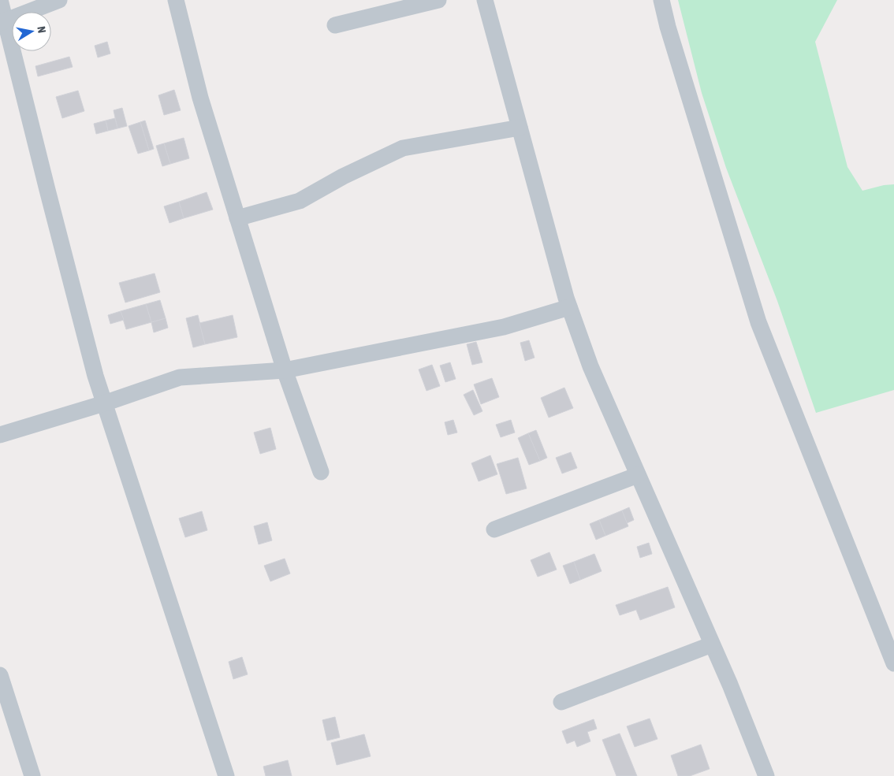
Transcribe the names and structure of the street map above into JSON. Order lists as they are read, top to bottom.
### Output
{
  "north": "right"
}
